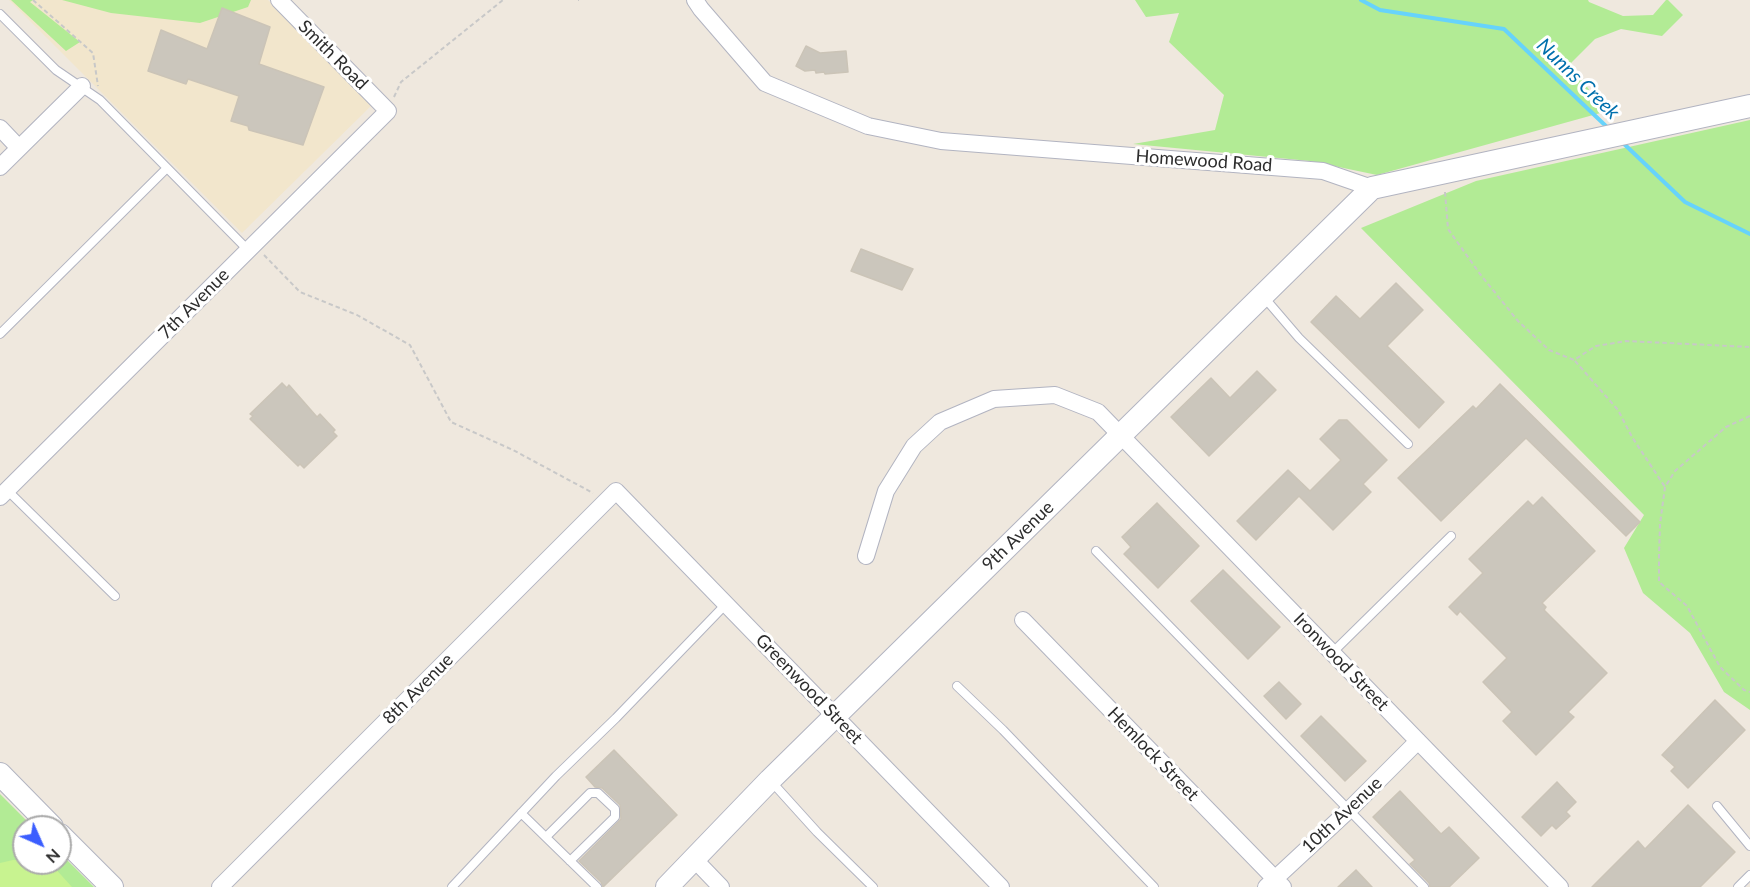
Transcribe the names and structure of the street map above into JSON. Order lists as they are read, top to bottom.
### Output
{
  "streets": {
    "main road": ["9th Avenue"],
    "street": [
      "Smith Road",
      "Homewood Road",
      "7th Avenue",
      "Ironwood Street",
      "8th Avenue",
      "Greenwood Street",
      "Hemlock Street",
      "10th Avenue"
    ]
  },
  "crossings": [
    ["Smith Road", "7th Avenue"],
    ["Homewood Road", "9th Avenue"],
    ["9th Avenue", "Ironwood Street"],
    ["9th Avenue", "Greenwood Street"],
    ["Ironwood Street", "10th Avenue"],
    ["8th Avenue", "Greenwood Street"],
    ["Hemlock Street", "10th Avenue"]
  ],
  "water": ["Nunns Creek"],
  "north": "bottom right"
}
